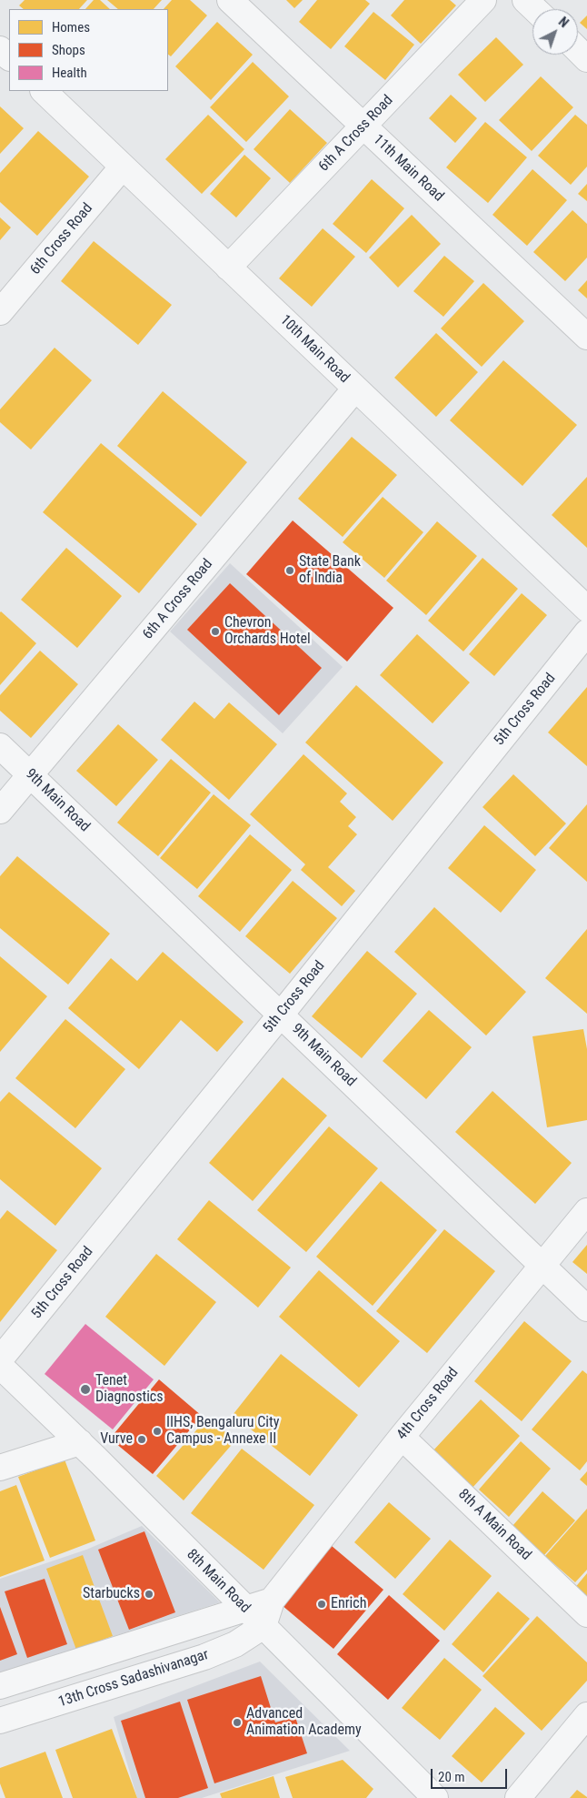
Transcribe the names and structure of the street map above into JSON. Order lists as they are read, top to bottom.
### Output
{
  "streets": {
    "street": [
      "6th A Cross Road",
      "11th Main Road",
      "6th Cross Road",
      "10th Main Road",
      "5th Cross Road",
      "9th Main Road",
      "4th Cross Road",
      "8th A Main Road",
      "8th Main Road",
      "13th Cross Sadashivanagar"
    ]
  },
  "crossings": [
    ["6th A Cross Road", "11th Main Road"],
    ["6th A Cross Road", "10th Main Road"],
    ["6th A Cross Road", "9th Main Road"],
    ["6th Cross Road", "10th Main Road"],
    ["5th Cross Road", "9th Main Road"],
    ["9th Main Road", "4th Cross Road"],
    ["4th Cross Road", "8th A Main Road"],
    ["8th Main Road", "13th Cross Sadashivanagar"]
  ],
  "places": [
    "State Bank of India",
    "Chevron Orchards Hotel",
    "Tenet Diagnostics",
    "IIHS, Bengaluru City Campus - Annexe II",
    "Vurve",
    "Starbucks",
    "Enrich",
    "Advanced Animation Academy"
  ],
  "legend": ["Homes", "Shops", "Health"],
  "scale_bar": "20 m",
  "north": "top right"
}
